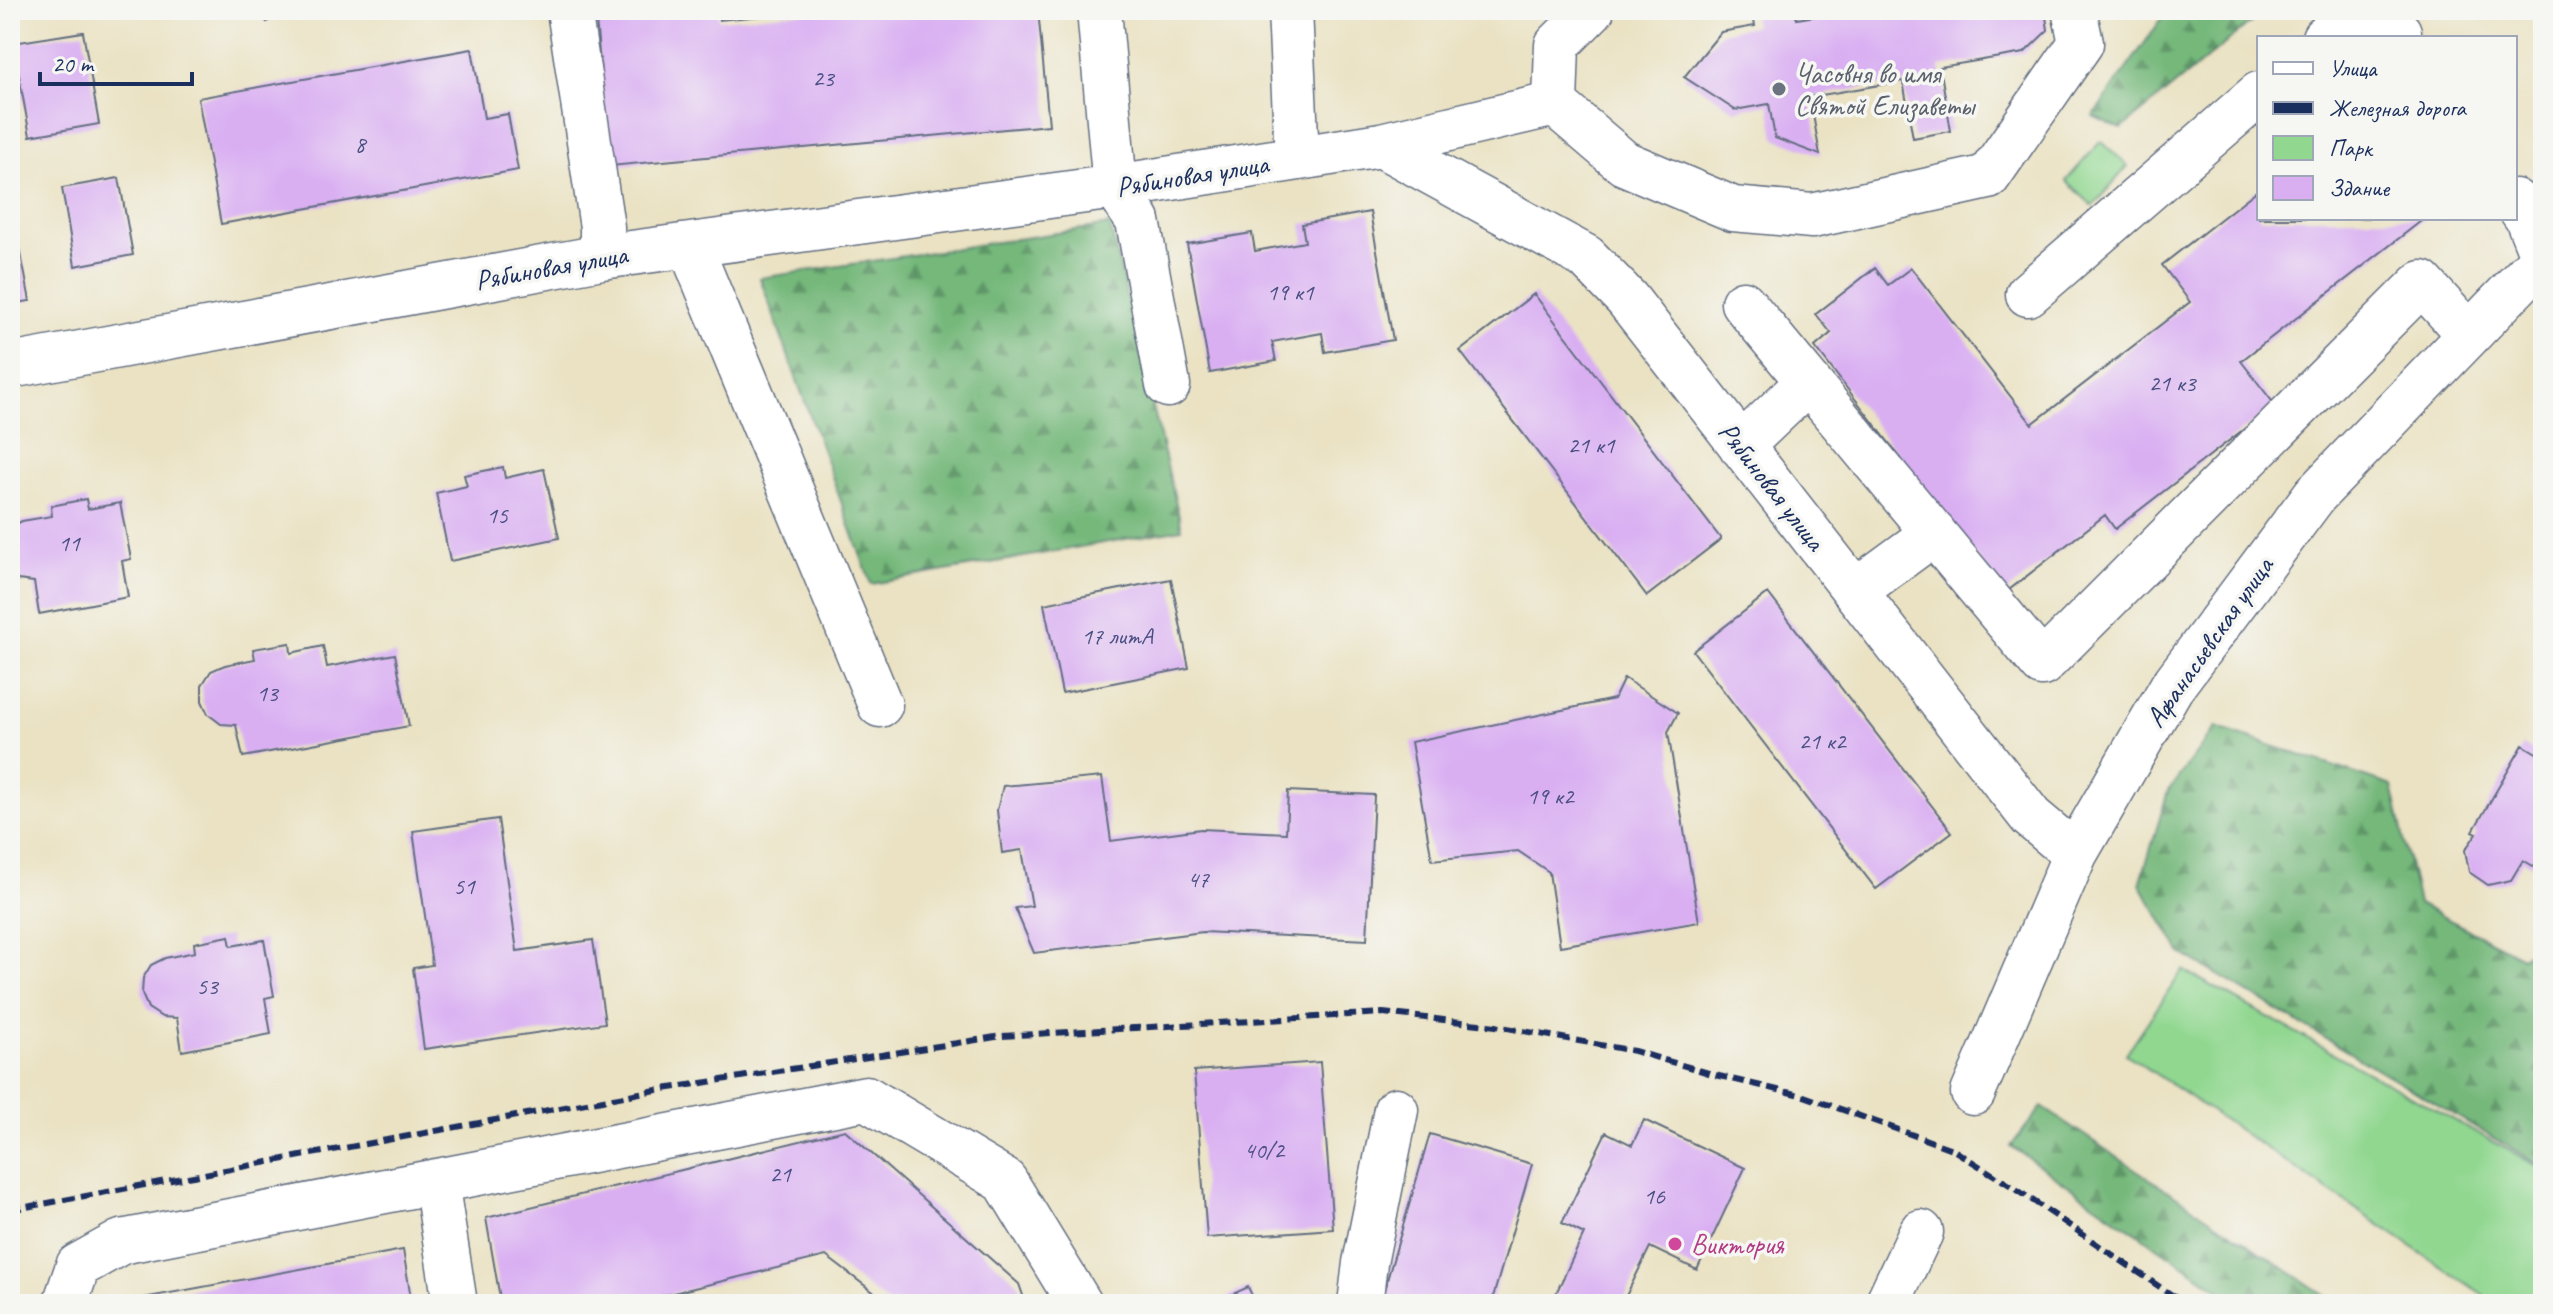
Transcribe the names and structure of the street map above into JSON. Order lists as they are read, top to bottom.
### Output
{
  "streets": {
    "street": ["Рябиновая улица", "Афанасьевская улица"]
  },
  "crossings": [
    ["Рябиновая улица", "Афанасьевская улица"]
  ],
  "places": ["Часовня во имя Святой Елизаветы", "Виктория"],
  "house_numbers": [
    "23",
    "8",
    "19 к1",
    "21 к3",
    "21 к1",
    "15",
    "11",
    "17 литА",
    "13",
    "21 к2",
    "19 к2",
    "47",
    "51",
    "53",
    "40/2",
    "21",
    "16"
  ],
  "legend": [
    "Улица",
    "Железная дорога",
    "Парк",
    "Здание"
  ],
  "scale_bar": "20 m"
}
